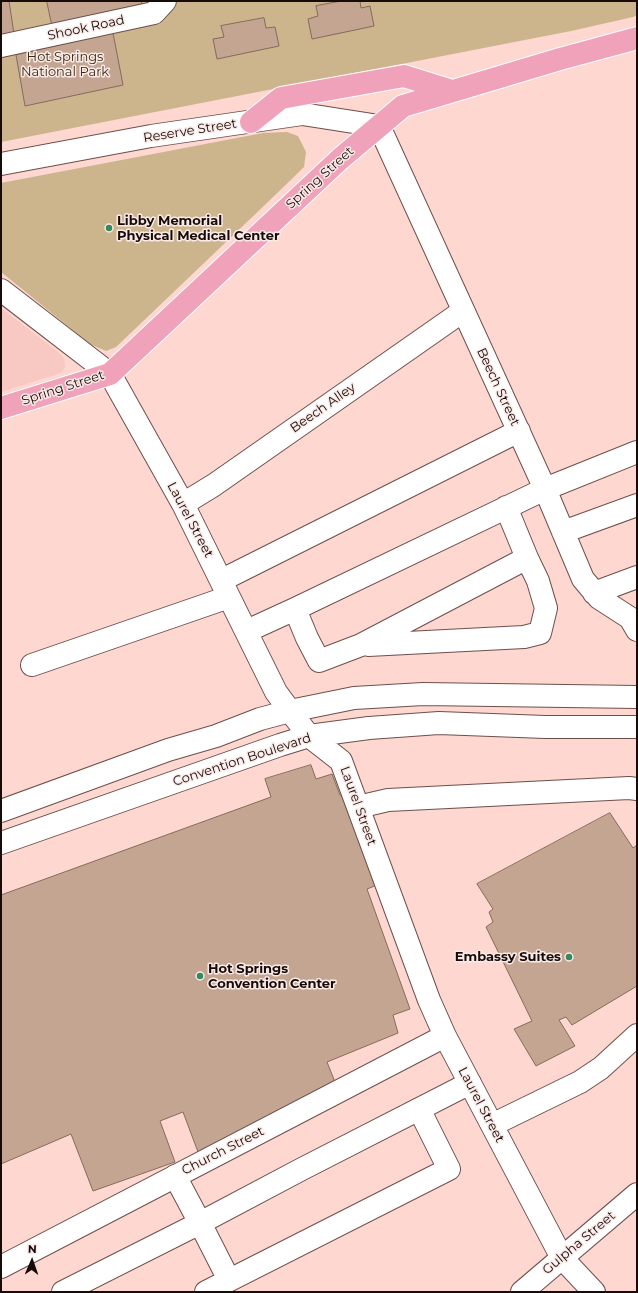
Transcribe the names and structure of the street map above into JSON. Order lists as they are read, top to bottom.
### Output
{
  "streets": {
    "main road": ["Spring Street"],
    "street": [
      "Shook Road",
      "Reserve Street",
      "Beech Street",
      "Beech Alley",
      "Laurel Street",
      "Convention Boulevard",
      "Church Street",
      "Gulpha Street"
    ]
  },
  "crossings": [
    ["Reserve Street", "Spring Street"],
    ["Reserve Street", "Beech Street"],
    ["Spring Street", "Beech Street"],
    ["Spring Street", "Laurel Street"],
    ["Beech Street", "Beech Alley"],
    ["Beech Alley", "Laurel Street"],
    ["Laurel Street", "Convention Boulevard"],
    ["Laurel Street", "Church Street"],
    ["Laurel Street", "Gulpha Street"]
  ],
  "parks": ["Hot Springs National Park"],
  "places": ["Libby Memorial Physical Medical Center", "Embassy Suites", "Hot Springs Convention Center"],
  "north": "top"
}
